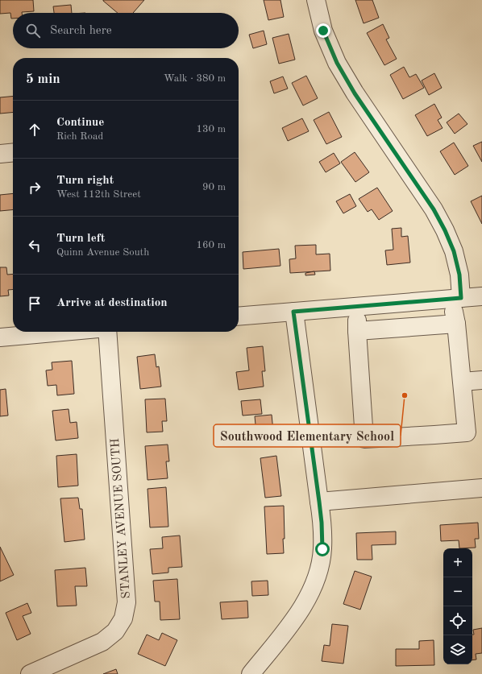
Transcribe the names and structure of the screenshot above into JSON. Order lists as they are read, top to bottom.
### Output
{
  "streets": {
    "street": ["STANLEY AVENUE SOUTH"]
  },
  "places": ["Southwood Elementary School"],
  "page": {
    "search": "Search here",
    "heading": ["5 min", "Walk · 380 m"],
    "list": [
      ["Continue", "Rich Road", "130 m"],
      ["Turn right", "West 112th Street", "90 m"],
      ["Turn left", "Quinn Avenue South", "160 m"],
      "Arrive at destination"
    ],
    "map_buttons": ["+", "−"]
  }
}
